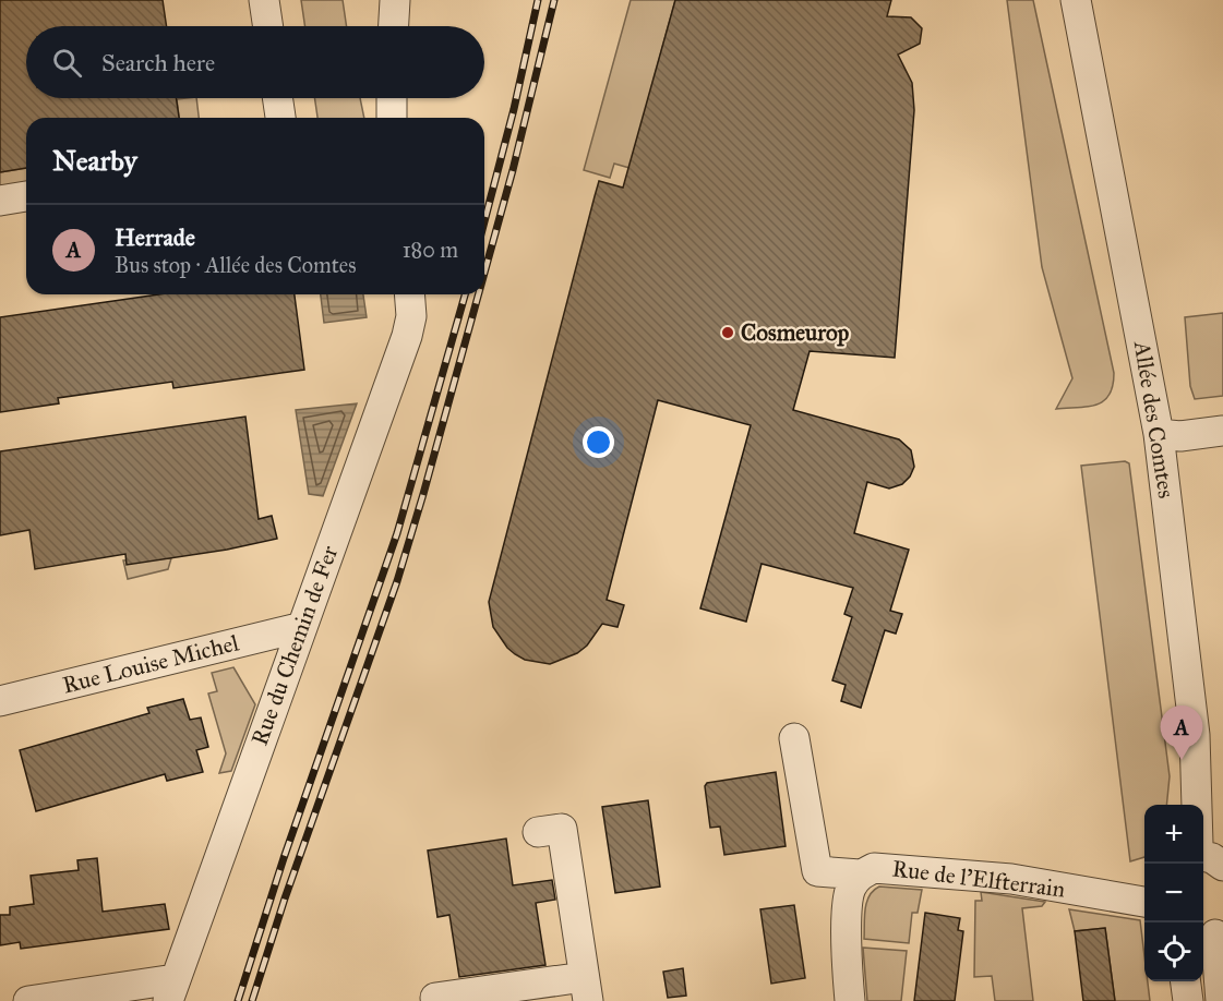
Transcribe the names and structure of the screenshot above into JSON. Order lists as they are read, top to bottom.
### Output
{
  "streets": {
    "street": [
      "Allée des Comtes",
      "Rue du Chemin de Fer",
      "Rue Louise Michel",
      "Rue de l'Elfterrain"
    ]
  },
  "crossings": [
    ["Rue du Chemin de Fer", "Rue Louise Michel"]
  ],
  "places": ["Cosmeurop"],
  "page": {
    "search": "Search here",
    "heading": "Nearby",
    "list": [
      {
        "mark": "A",
        "name": "Herrade",
        "note": "Bus stop · Allée des Comtes",
        "value": "180 m"
      }
    ],
    "pins": "A",
    "map_buttons": ["+", "−"]
  }
}
